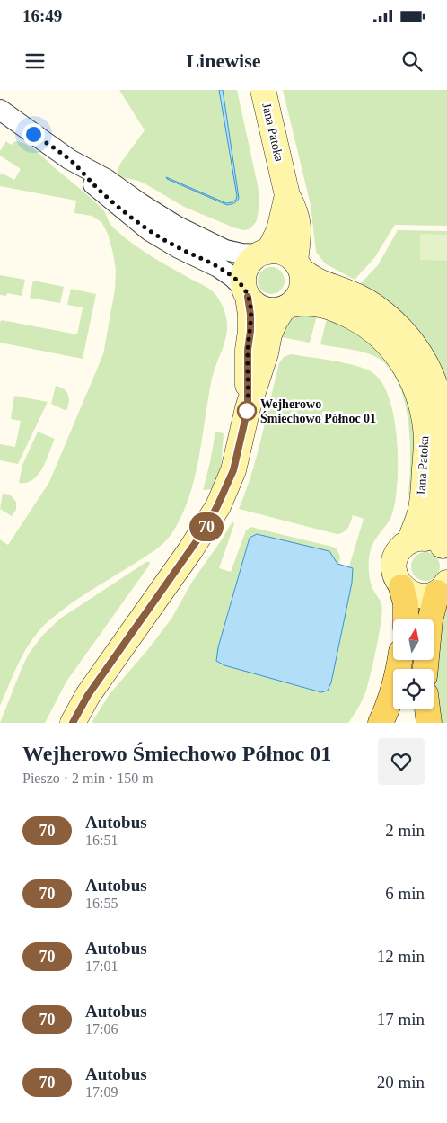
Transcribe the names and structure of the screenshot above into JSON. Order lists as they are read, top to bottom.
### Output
{
  "streets": {
    "main road": ["Jana Patoka"]
  },
  "places": ["Wejherowo Śmiechowo Północ 01"],
  "lines": ["bus line 70"],
  "north": "top",
  "page": {
    "status": "16:49",
    "header": "Linewise",
    "on_map": "70",
    "heading": ["Wejherowo Śmiechowo Północ 01", "Pieszo · 2 min · 150 m"],
    "list": [
      {
        "mark": "70",
        "name": "Autobus",
        "note": "16:51",
        "value": "2 min"
      },
      {
        "mark": "70",
        "name": "Autobus",
        "note": "16:55",
        "value": "6 min"
      },
      {
        "mark": "70",
        "name": "Autobus",
        "note": "17:01",
        "value": "12 min"
      },
      {
        "mark": "70",
        "name": "Autobus",
        "note": "17:06",
        "value": "17 min"
      },
      {
        "mark": "70",
        "name": "Autobus",
        "note": "17:09",
        "value": "20 min"
      }
    ]
  }
}
